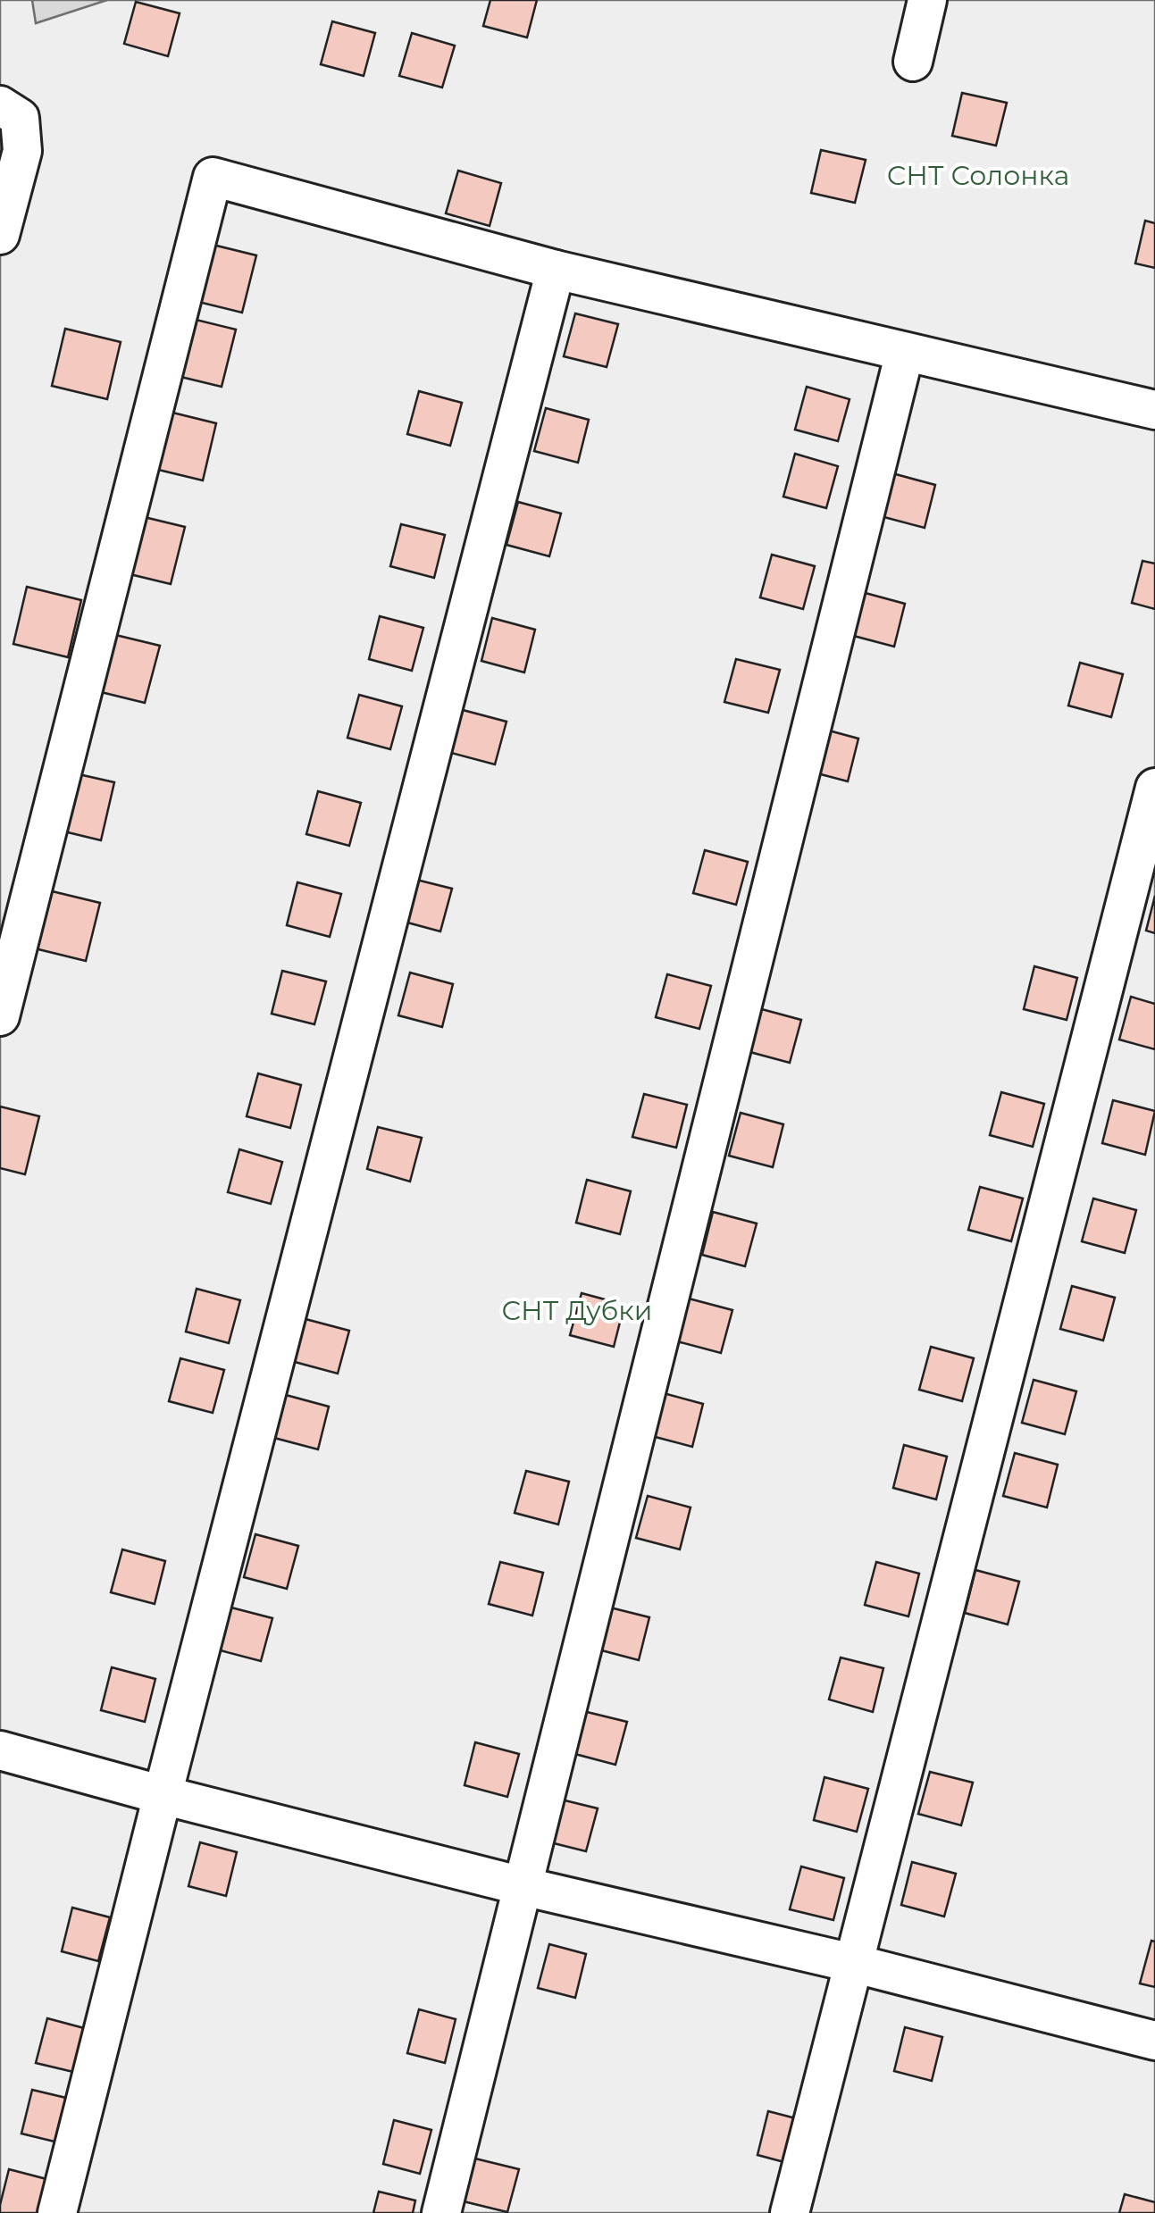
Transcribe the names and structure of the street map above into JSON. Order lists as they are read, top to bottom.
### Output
{
  "parks": ["СНТ Солонка", "СНТ Дубки"]
}
